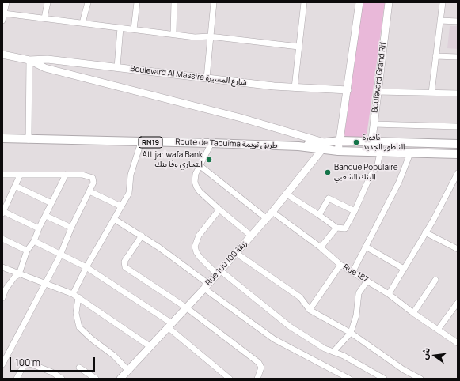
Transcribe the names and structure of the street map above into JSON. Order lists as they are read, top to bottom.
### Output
{
  "streets": {
    "main road": [
      "Boulevard Al Massira شارع المسيرة",
      "Boulevard Grand Rif",
      "RN19",
      "Route de Taouima طريق تويمة",
      "Rue 100 زنقة 100"
    ],
    "street": ["Rue 187"]
  },
  "crossings": [
    ["Boulevard Al Massira شارع المسيرة", "Route de Taouima طريق تويمة"],
    ["Boulevard Al Massira شارع المسيرة", "Rue 100 زنقة 100"],
    ["Boulevard Grand Rif", "RN19"],
    ["RN19", "Route de Taouima طريق تويمة"],
    ["Route de Taouima طريق تويمة", "Rue 100 زنقة 100"],
    ["Rue 100 زنقة 100", "Rue 187"]
  ],
  "places": ["نافورة الناظور الجديد", "Attijariwafa Bank التجاري وفا بنك", "Banque Populaire البنك الشعبي"],
  "scale_bar": "100 m",
  "north": "left"
}
